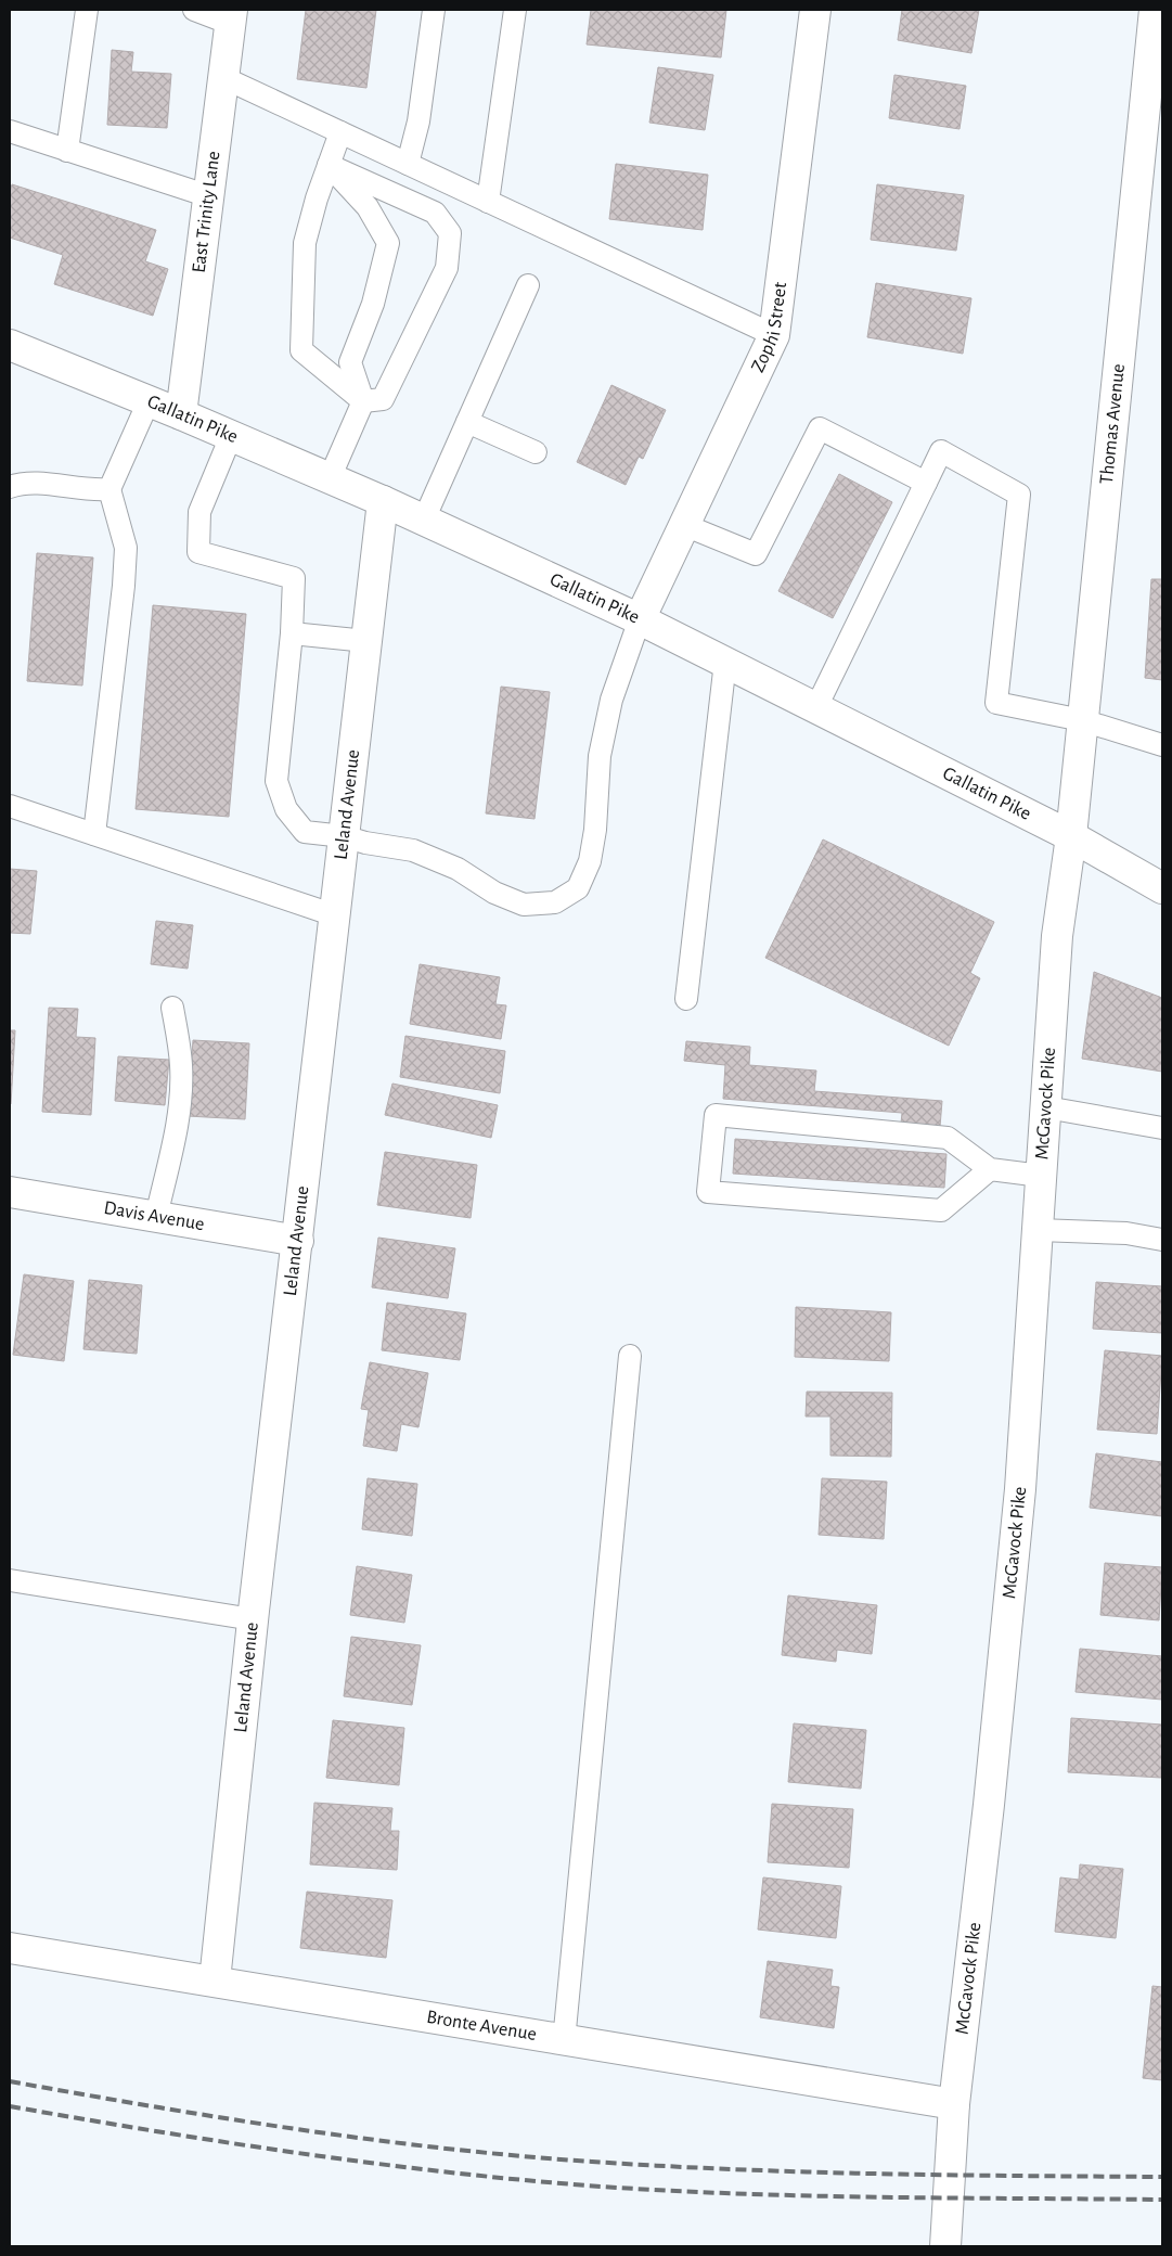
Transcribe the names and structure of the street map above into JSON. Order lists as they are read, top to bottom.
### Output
{
  "streets": {
    "street": [
      "East Trinity Lane",
      "Zophi Street",
      "Gallatin Pike",
      "Thomas Avenue",
      "Leland Avenue",
      "McGavock Pike",
      "Davis Avenue",
      "Bronte Avenue"
    ]
  },
  "crossings": [
    ["East Trinity Lane", "Gallatin Pike"],
    ["Zophi Street", "Gallatin Pike"],
    ["Gallatin Pike", "Thomas Avenue"],
    ["Gallatin Pike", "Leland Avenue"],
    ["Gallatin Pike", "McGavock Pike"],
    ["Thomas Avenue", "McGavock Pike"],
    ["Leland Avenue", "Davis Avenue"],
    ["Leland Avenue", "Bronte Avenue"],
    ["McGavock Pike", "Bronte Avenue"]
  ]
}
